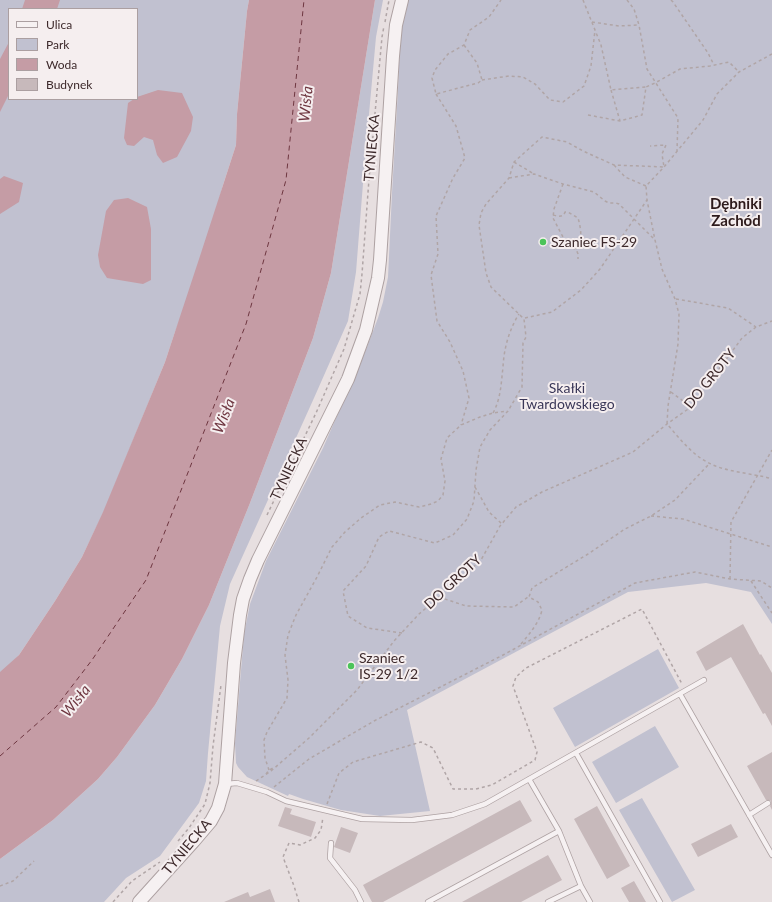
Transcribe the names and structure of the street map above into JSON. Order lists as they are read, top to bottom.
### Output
{
  "streets": {
    "street": ["TYNIECKA"],
    "path": ["DO GROTY"]
  },
  "districts": ["Dębniki Zachód"],
  "water": ["Wisła"],
  "parks": ["Skałki Twardowskiego"],
  "places": ["Szaniec FS-29", "Szaniec IS-29 1/2"],
  "legend": [
    "Ulica",
    "Park",
    "Woda",
    "Budynek"
  ]
}
